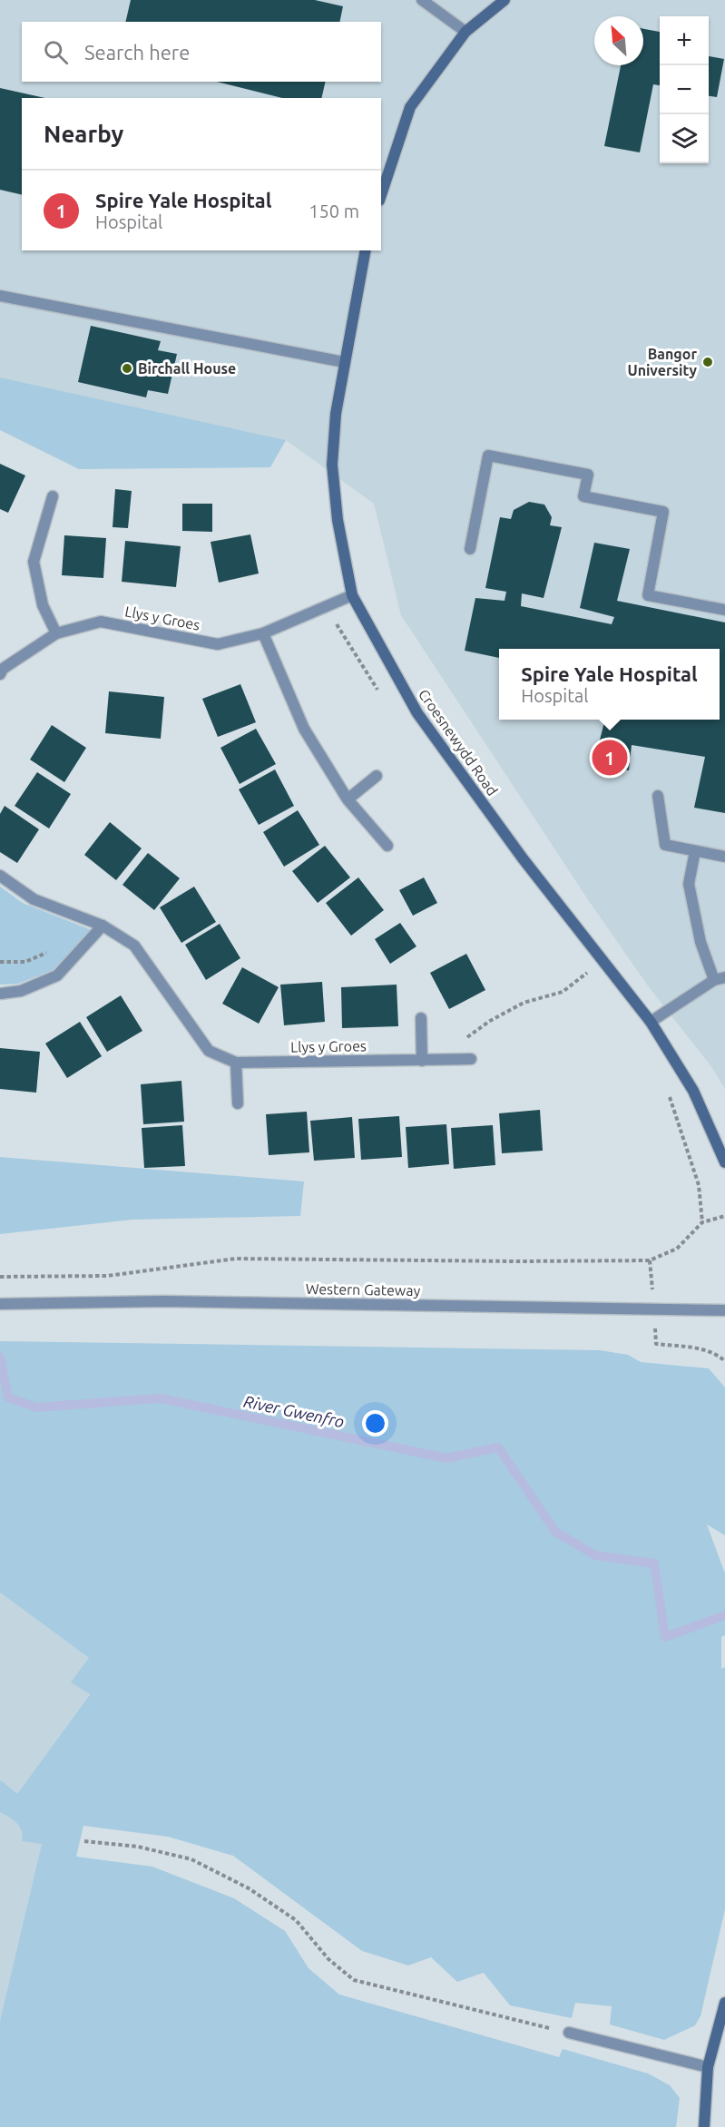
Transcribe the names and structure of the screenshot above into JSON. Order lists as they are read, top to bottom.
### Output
{
  "streets": {
    "street": ["Llys y Groes", "Croesnewydd Road", "Western Gateway"]
  },
  "crossings": [
    ["Llys y Groes", "Croesnewydd Road"]
  ],
  "water": ["River Gwenfro"],
  "places": ["Bangor University", "Birchall House"],
  "north": "top left",
  "page": {
    "map_buttons": ["+", "−"],
    "search": "Search here",
    "heading": "Nearby",
    "list": [
      {
        "mark": "1",
        "name": "Spire Yale Hospital",
        "note": "Hospital",
        "value": "150 m"
      }
    ],
    "popup": ["Spire Yale Hospital", "Hospital"],
    "pins": "1"
  }
}
